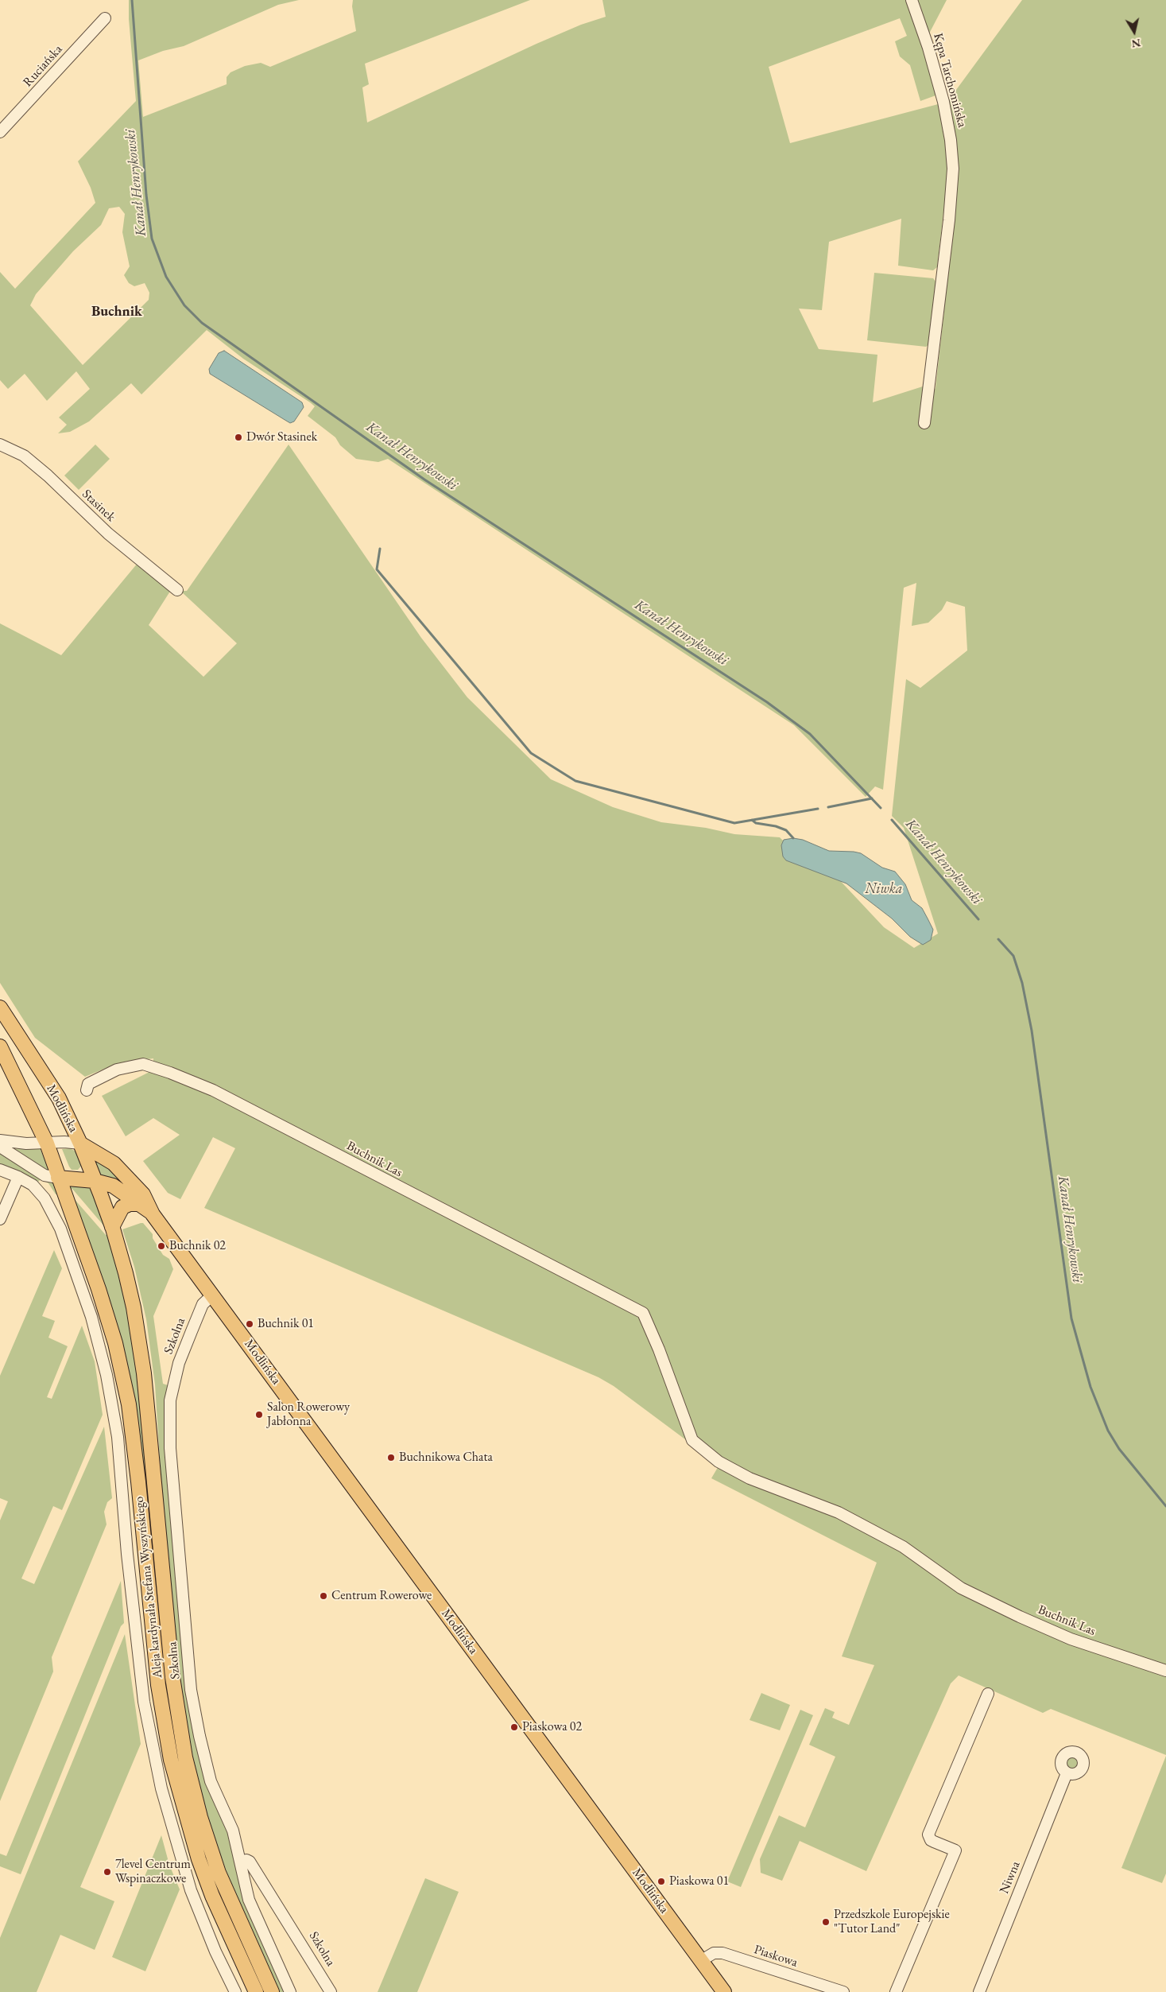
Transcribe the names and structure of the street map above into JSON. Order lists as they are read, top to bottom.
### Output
{
  "streets": {
    "main road": ["Modlińska", "Aleja kardynała Stefana Wyszyńskiego"],
    "street": [
      "Ruciańska",
      "Kępa Tarchomińska",
      "Stasinek",
      "Buchnik Las",
      "Szkolna",
      "Niwna",
      "Piaskowa"
    ]
  },
  "crossings": [
    ["Modlińska", "Szkolna"],
    ["Modlińska", "Aleja kardynała Stefana Wyszyńskiego"],
    ["Modlińska", "Piaskowa"]
  ],
  "districts": ["Buchnik"],
  "water": ["Kanał Henrykowski", "Niwka"],
  "places": [
    "Dwór Stasinek",
    "Buchnik 02",
    "Buchnik 01",
    "Salon Rowerowy Jabłonna",
    "Buchnikowa Chata",
    "Centrum Rowerowe",
    "Piaskowa 02",
    "7level Centrum Wspinaczkowe",
    "Piaskowa 01",
    "Przedszkole Europejskie \"Tutor Land\""
  ],
  "north": "bottom"
}
